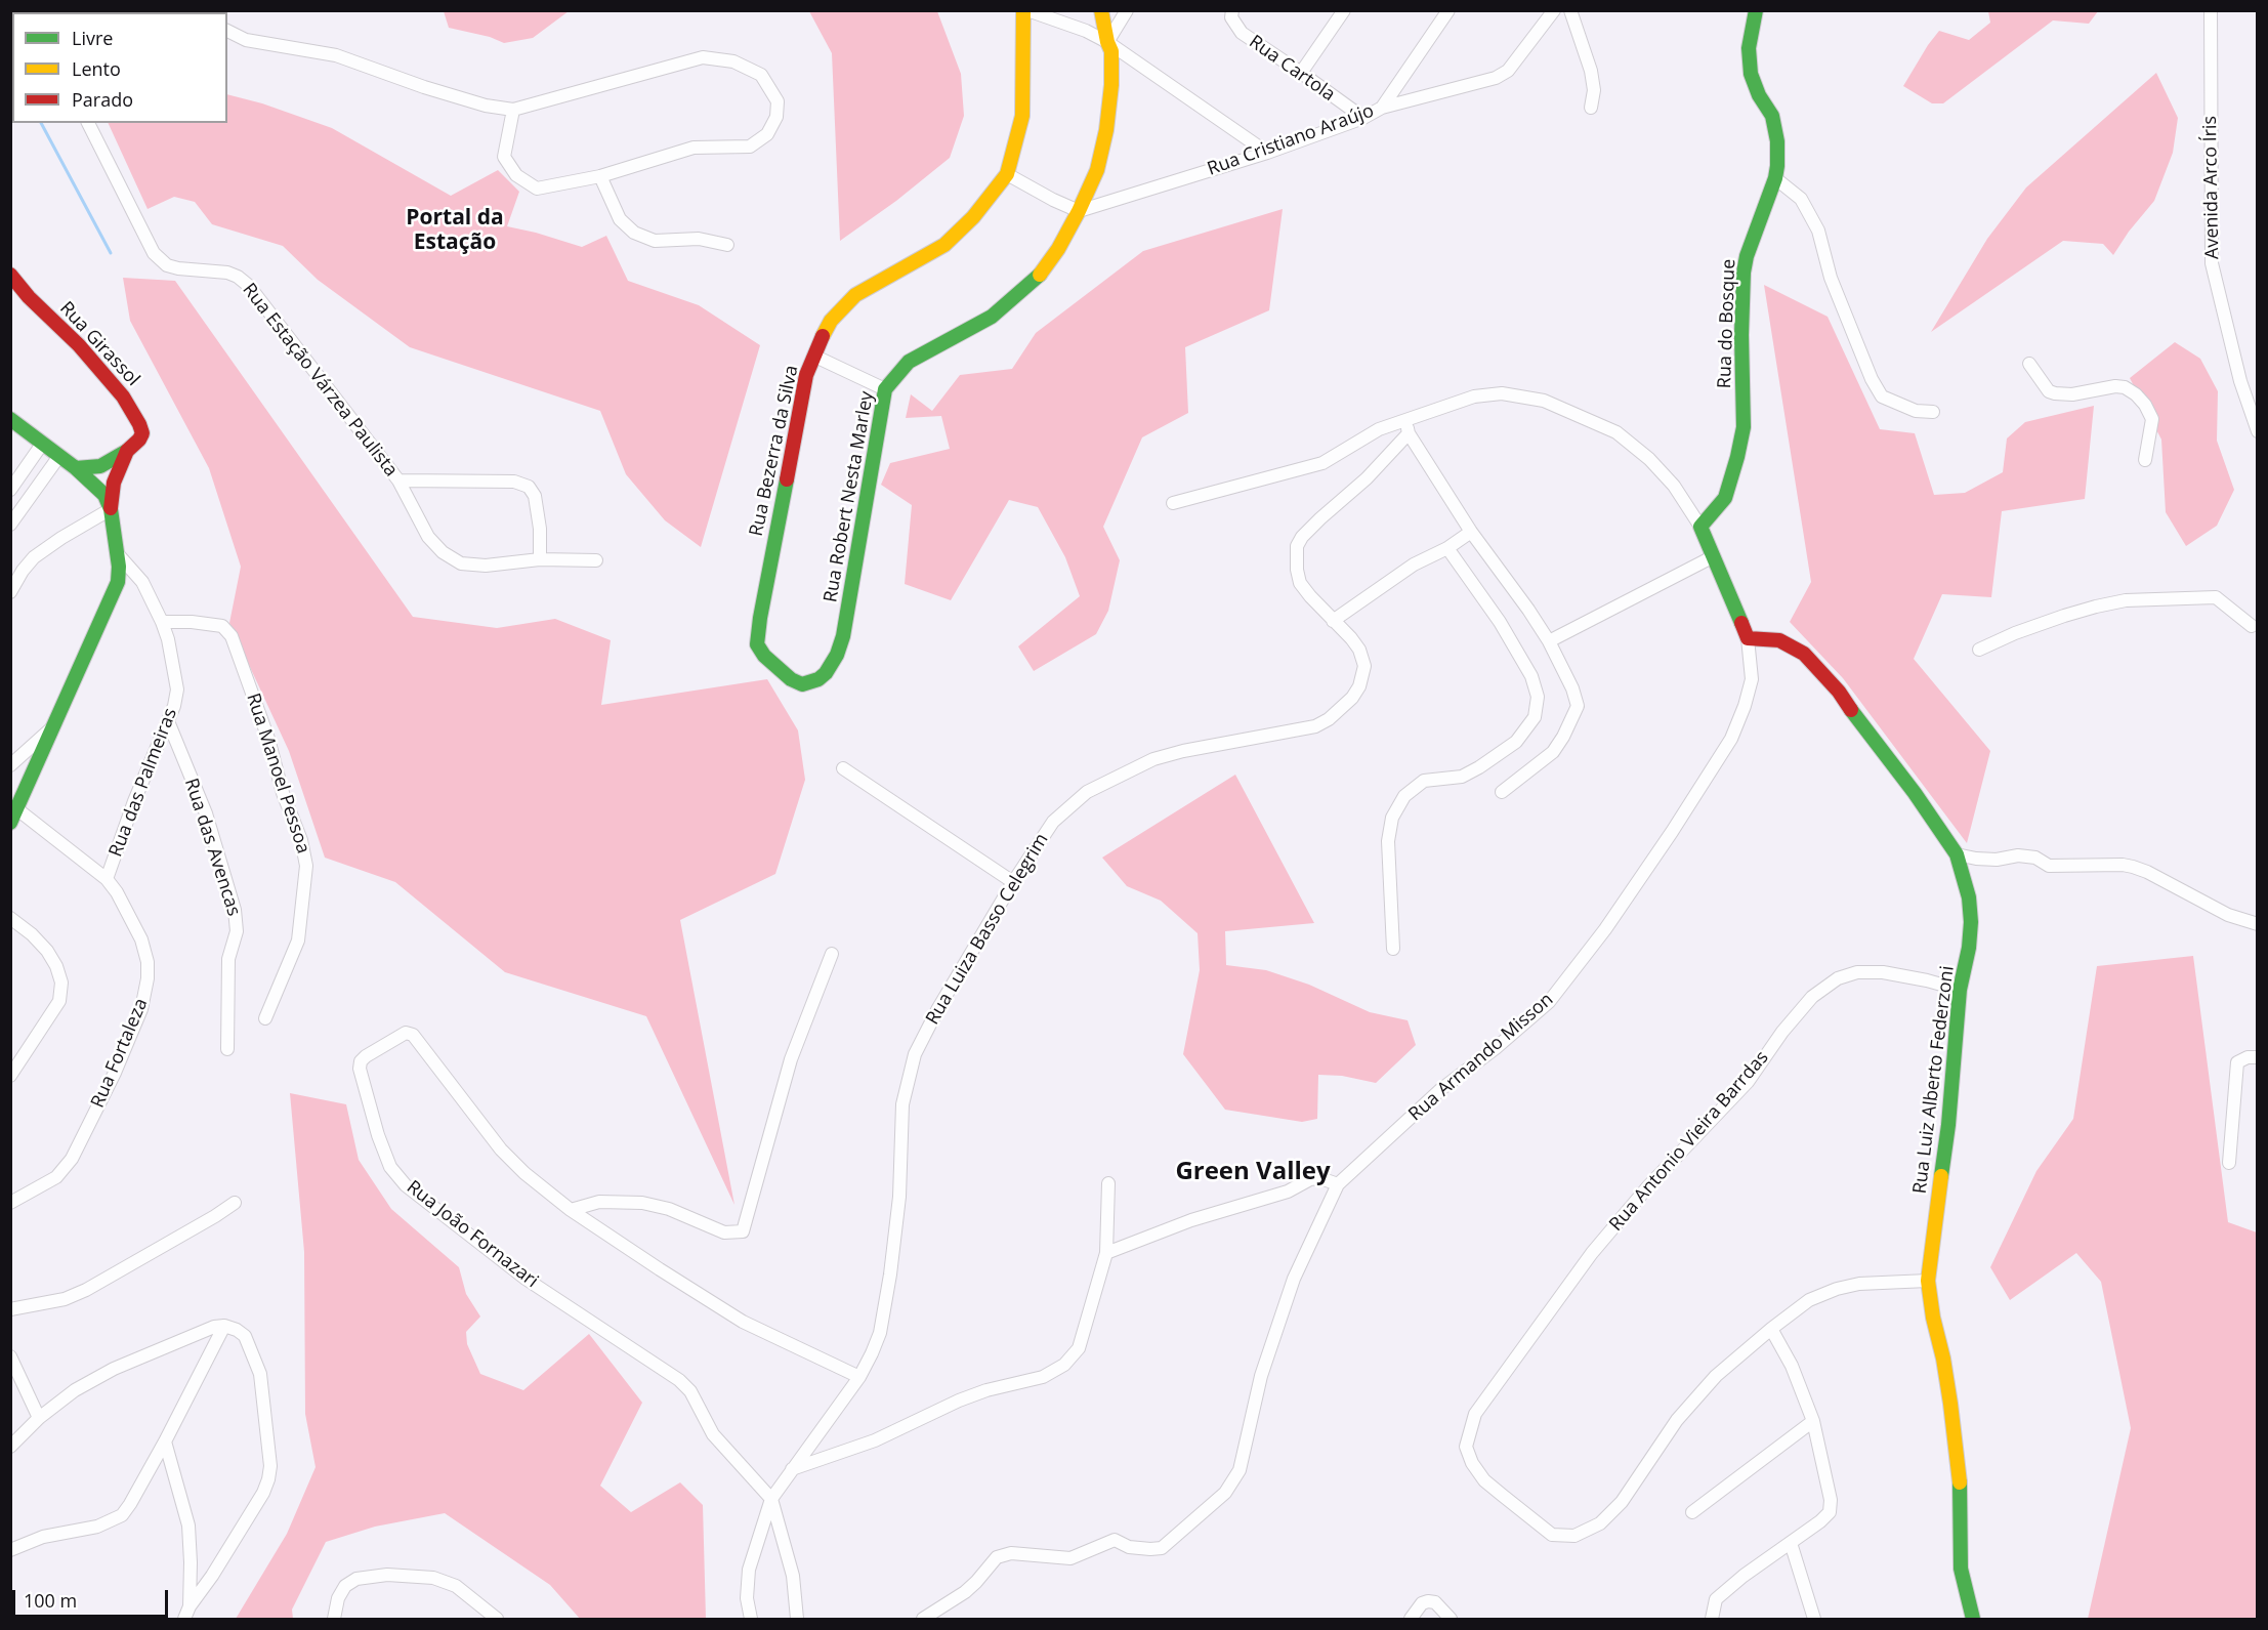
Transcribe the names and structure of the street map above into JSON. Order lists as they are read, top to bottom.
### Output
{
  "streets": {
    "street": [
      "Rua Cartola",
      "Rua Cristiano Araújo",
      "Avenida Arco Íris",
      "Rua do Bosque",
      "Rua Girassol",
      "Rua Estação Várzea Paulista",
      "Rua Bezerra da Silva",
      "Rua Robert Nesta Marley",
      "Rua Manoel Pessoa",
      "Rua das Palmeiras",
      "Rua das Avencas",
      "Rua Luiza Basso Celegrim",
      "Rua Fortaleza",
      "Rua Armando Misson",
      "Rua Luiz Alberto Federzoni",
      "Rua Antonio Vieira Barrdas",
      "Rua João Fornazari"
    ]
  },
  "crossings": [
    ["Rua Cartola", "Rua Cristiano Araújo"],
    ["Rua Cristiano Araújo", "Rua Robert Nesta Marley"],
    ["Rua Bezerra da Silva", "Rua Robert Nesta Marley"],
    ["Rua Manoel Pessoa", "Rua das Palmeiras"],
    ["Rua das Palmeiras", "Rua das Avencas"],
    ["Rua das Palmeiras", "Rua Fortaleza"],
    ["Rua Luiza Basso Celegrim", "Rua João Fornazari"],
    ["Rua Armando Misson", "Rua Luiz Alberto Federzoni"],
    ["Rua Luiz Alberto Federzoni", "Rua Antonio Vieira Barrdas"]
  ],
  "districts": ["Portal da Estação", "Green Valley"],
  "legend": ["Livre", "Lento", "Parado"],
  "scale_bar": "100 m"
}
